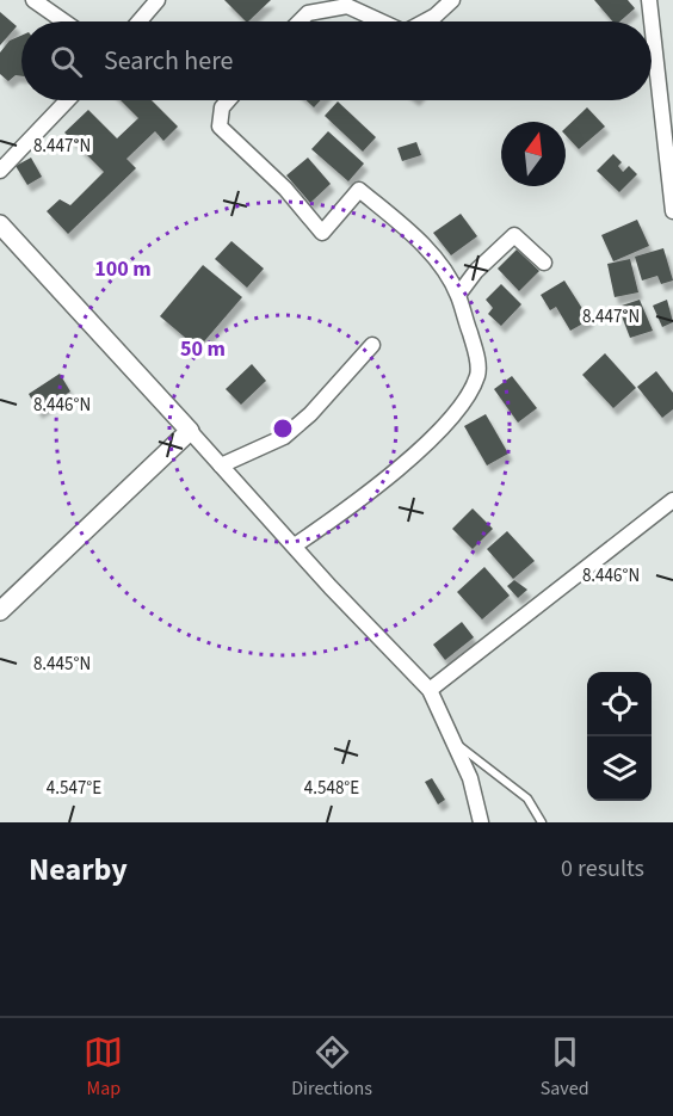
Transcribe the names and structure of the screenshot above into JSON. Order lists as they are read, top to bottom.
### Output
{
  "north": "top",
  "page": {
    "search": "Search here",
    "heading": ["Nearby", "0 results"],
    "nav": ["Map", "Directions", "Saved"]
  },
  "coordinates": [
    "8.447°N",
    "8.446°N",
    "8.445°N",
    "4.547°E",
    "4.548°E"
  ],
  "rings": ["100 m", "50 m"]
}
